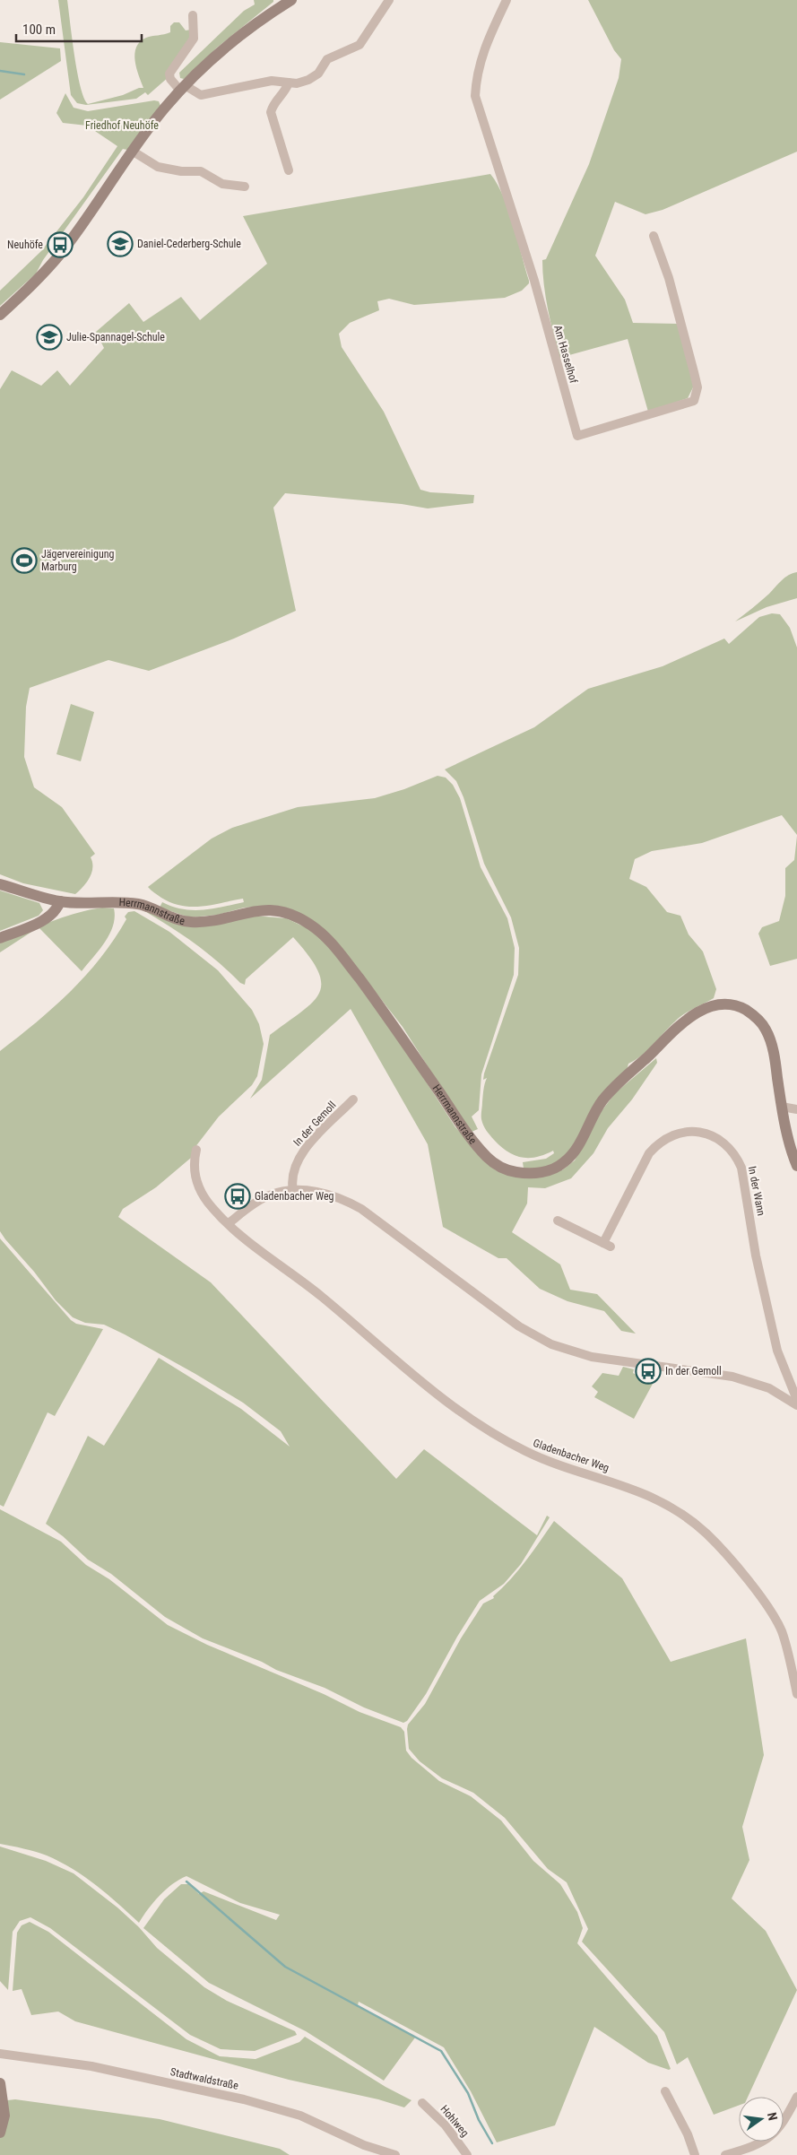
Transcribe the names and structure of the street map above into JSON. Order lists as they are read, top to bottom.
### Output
{
  "streets": {
    "street": [
      "Am Hasselhof",
      "Herrmannstraße",
      "In der Gemoll",
      "In der Wann",
      "Gladenbacher Weg",
      "Stadtwaldstraße",
      "Hohlweg"
    ]
  },
  "parks": ["Friedhof Neuhöfe"],
  "places": {
    "school or university": ["Daniel-Cederberg-Schule", "Julie-Spannagel-Schule"],
    "bus stop": ["Neuhöfe", "Gladenbacher Weg", "In der Gemoll"],
    "sports": ["Jägervereinigung Marburg"]
  },
  "scale_bar": "100 m",
  "north": "right"
}
